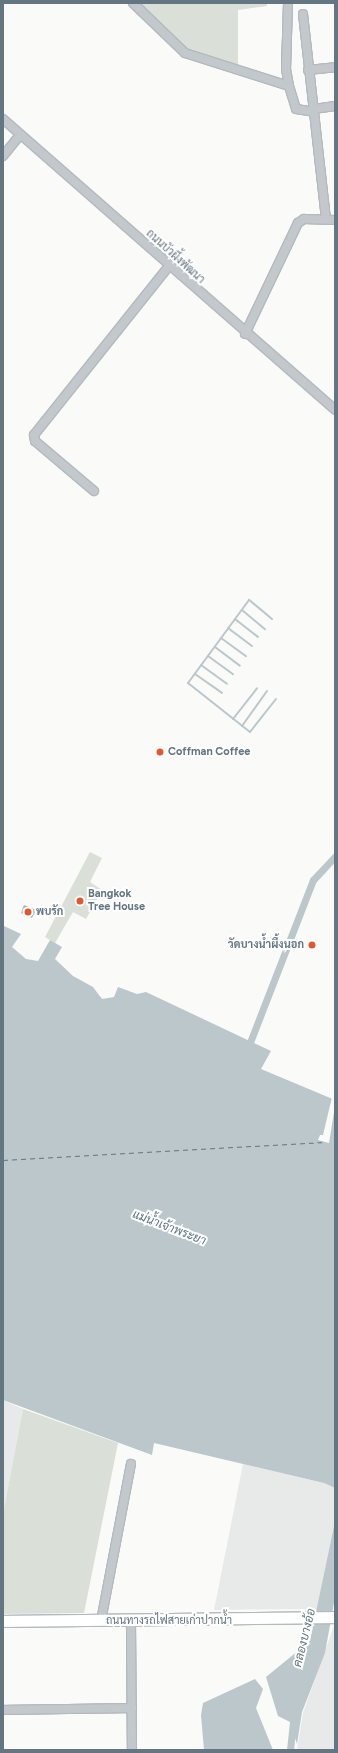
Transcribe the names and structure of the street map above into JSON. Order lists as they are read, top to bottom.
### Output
{
  "streets": {
    "main road": ["ถนนทางรถไฟสายเก่าปากน้ำ"],
    "street": ["ถนนบัวผึ้งพัฒนา"]
  },
  "water": ["แม่น้ำเจ้าพระยา", "คลองบางอ้อ"],
  "places": [
    "Coffman Coffee",
    "Bangkok Tree House",
    "พบรัก",
    "วัดบางน้ำผึ้งนอก"
  ]
}
